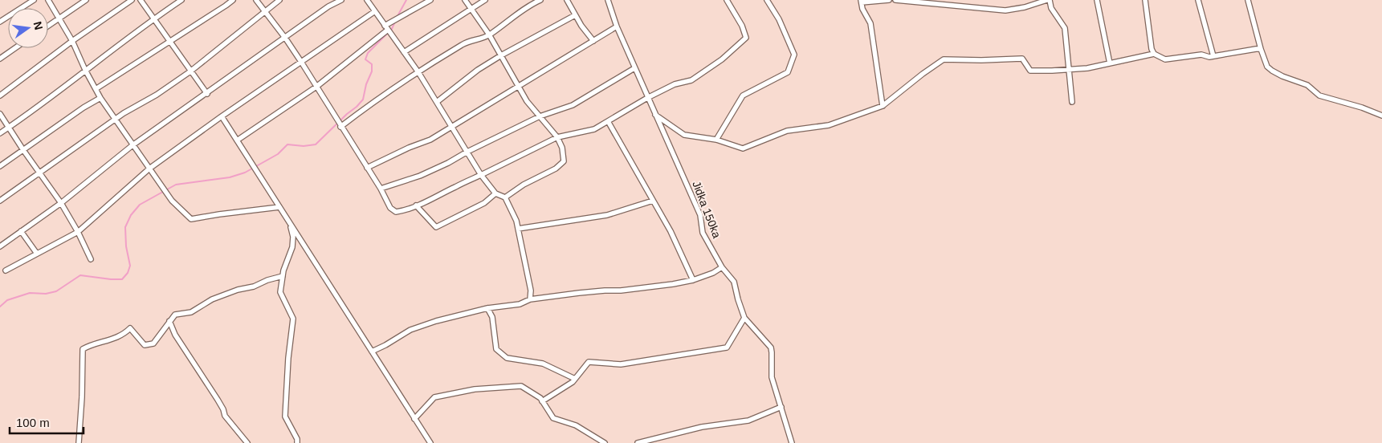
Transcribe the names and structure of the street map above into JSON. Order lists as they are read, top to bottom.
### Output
{
  "streets": {
    "street": ["Jidka 150ka"]
  },
  "scale_bar": "100 m",
  "north": "right"
}
